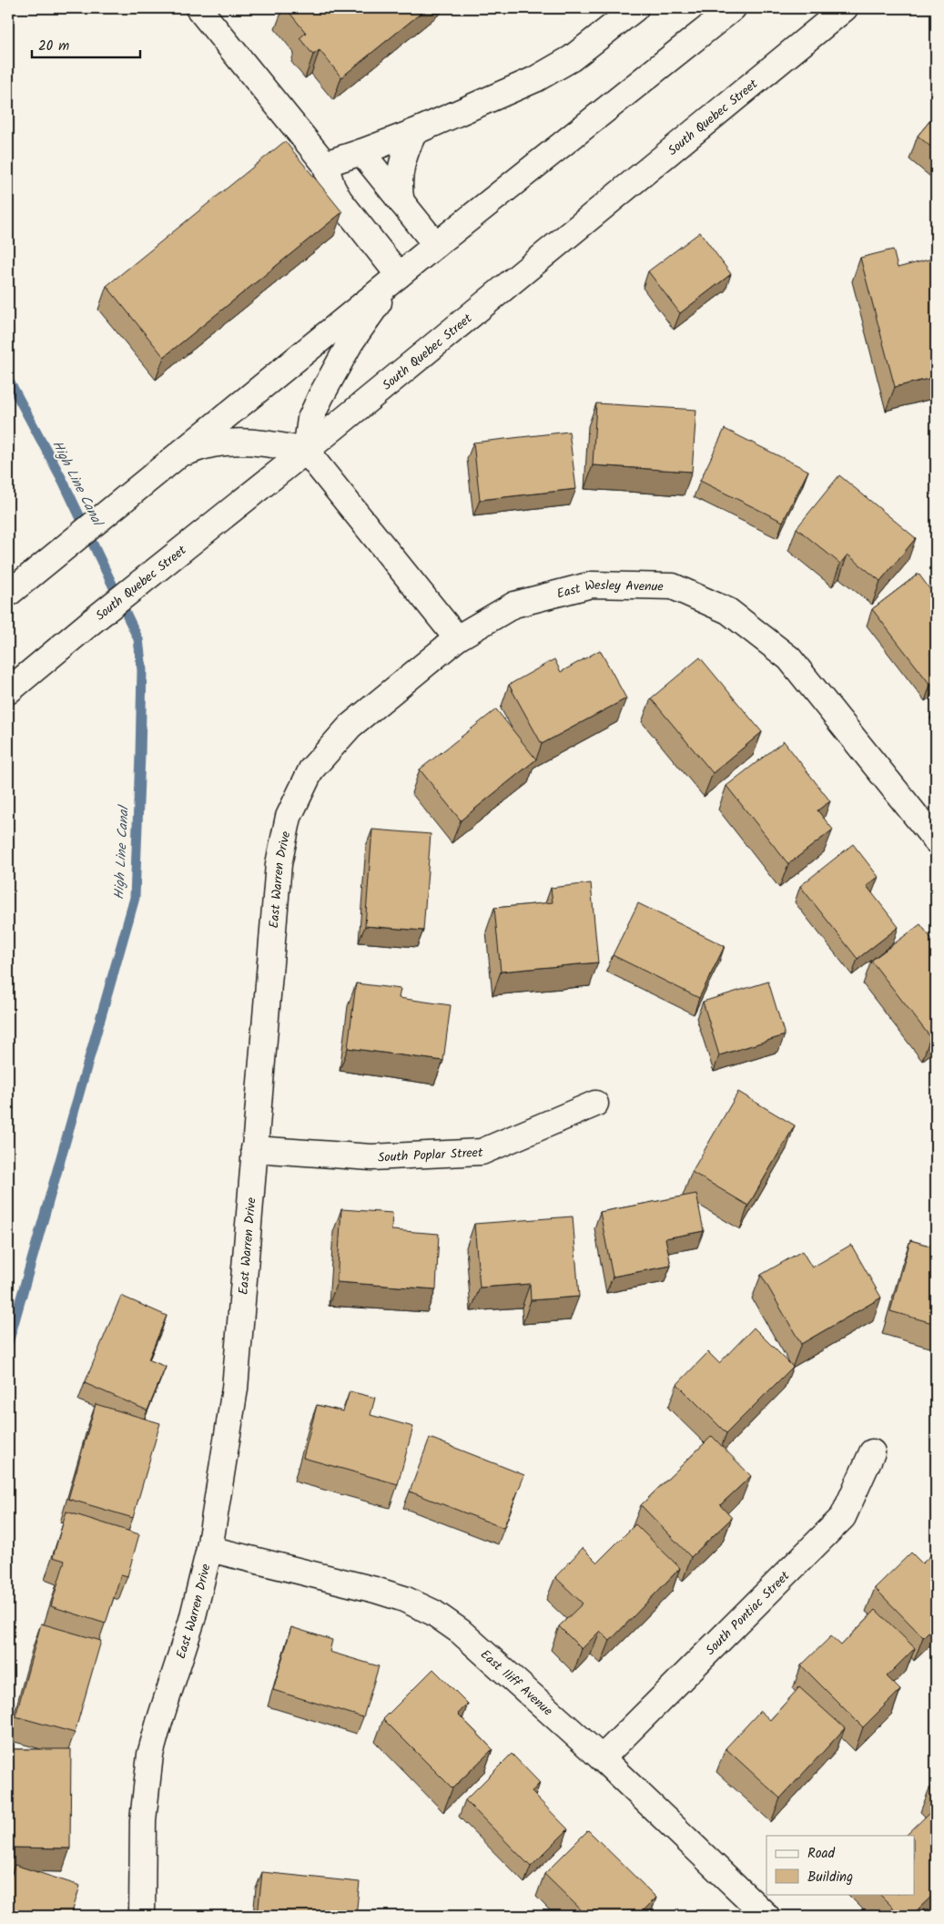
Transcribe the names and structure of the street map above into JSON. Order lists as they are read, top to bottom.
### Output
{
  "streets": {
    "street": [
      "South Quebec Street",
      "East Wesley Avenue",
      "East Warren Drive",
      "South Poplar Street",
      "South Pontiac Street",
      "East Iliff Avenue"
    ]
  },
  "crossings": [
    ["East Wesley Avenue", "East Warren Drive"],
    ["East Warren Drive", "South Poplar Street"],
    ["East Warren Drive", "East Iliff Avenue"],
    ["South Pontiac Street", "East Iliff Avenue"]
  ],
  "water": ["High Line Canal"],
  "legend": ["Road", "Building"],
  "scale_bar": "20 m"
}
